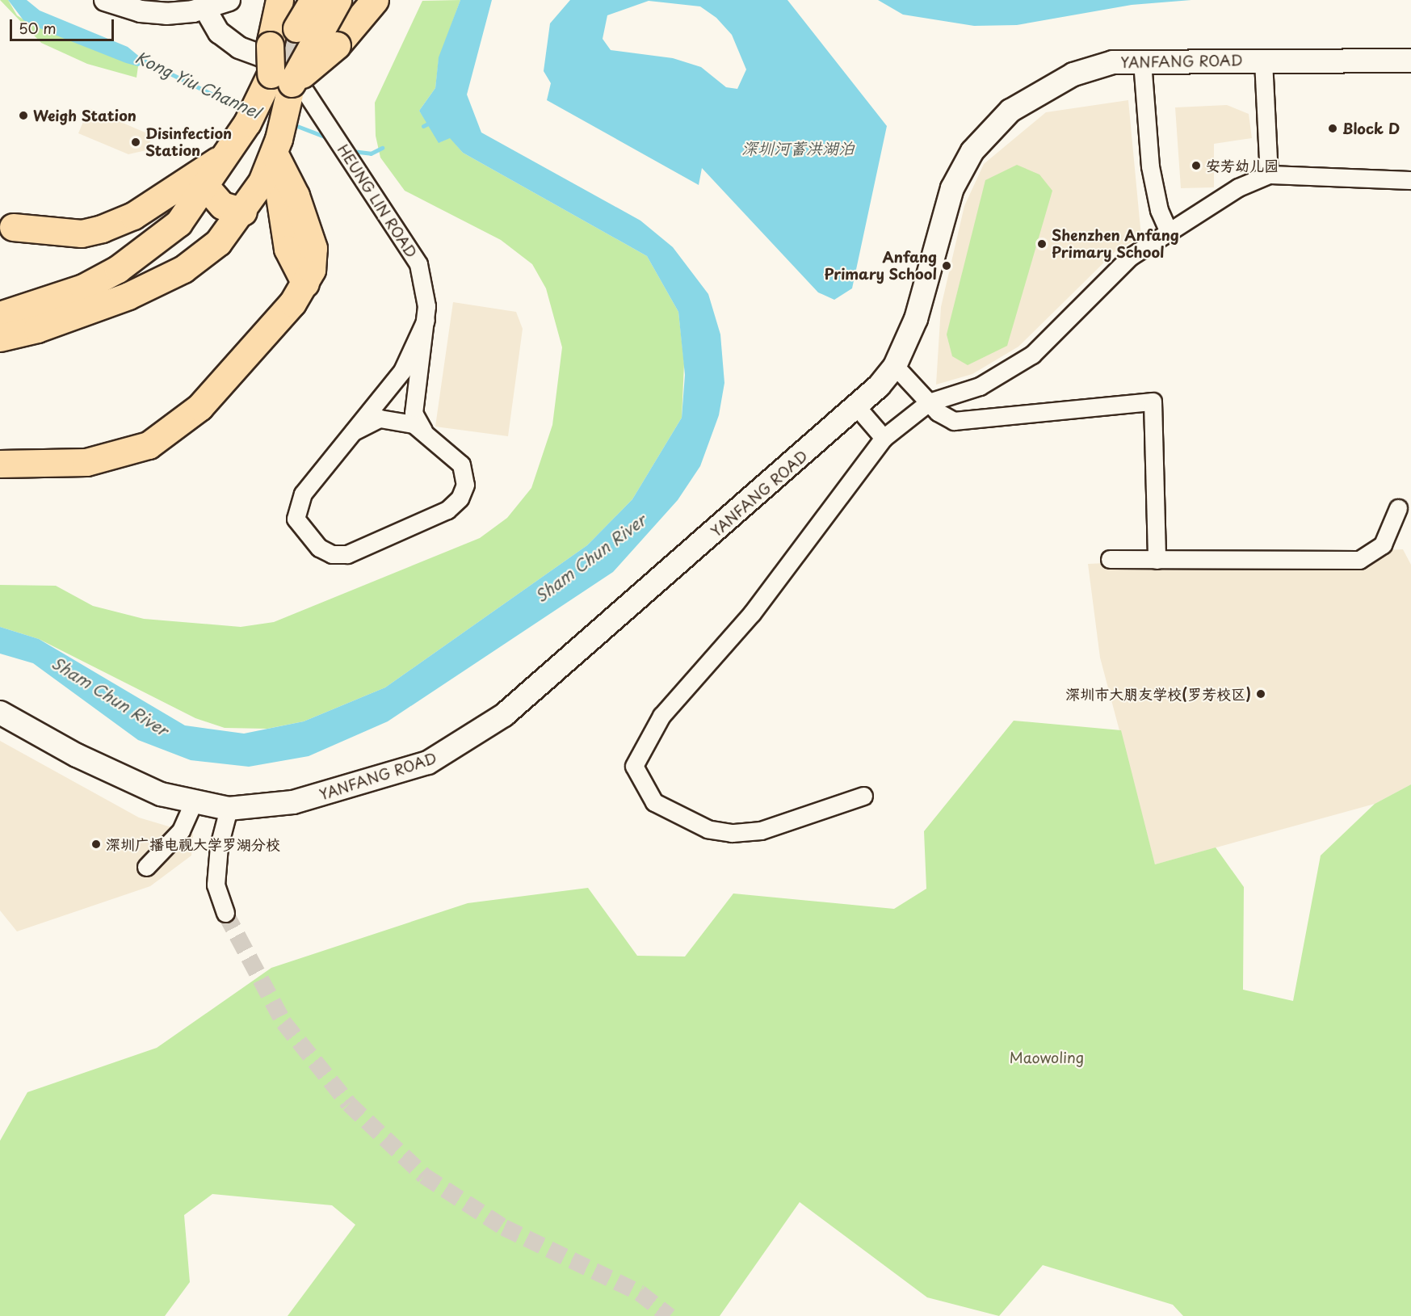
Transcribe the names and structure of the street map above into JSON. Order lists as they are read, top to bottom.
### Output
{
  "streets": {
    "main road": ["YANFANG ROAD"],
    "street": ["HEUNG LIN ROAD"]
  },
  "water": ["Kong Yiu Channel", "深圳河蓄洪湖泊", "Sham Chun River"],
  "parks": ["Maowoling"],
  "places": [
    "Weigh Station",
    "Block D",
    "Disinfection Station",
    "安芳幼儿园",
    "Shenzhen Anfang Primary School",
    "Anfang Primary School",
    "深圳市大朋友学校(罗芳校区)",
    "深圳广播电视大学罗湖分校"
  ],
  "scale_bar": "50 m"
}
